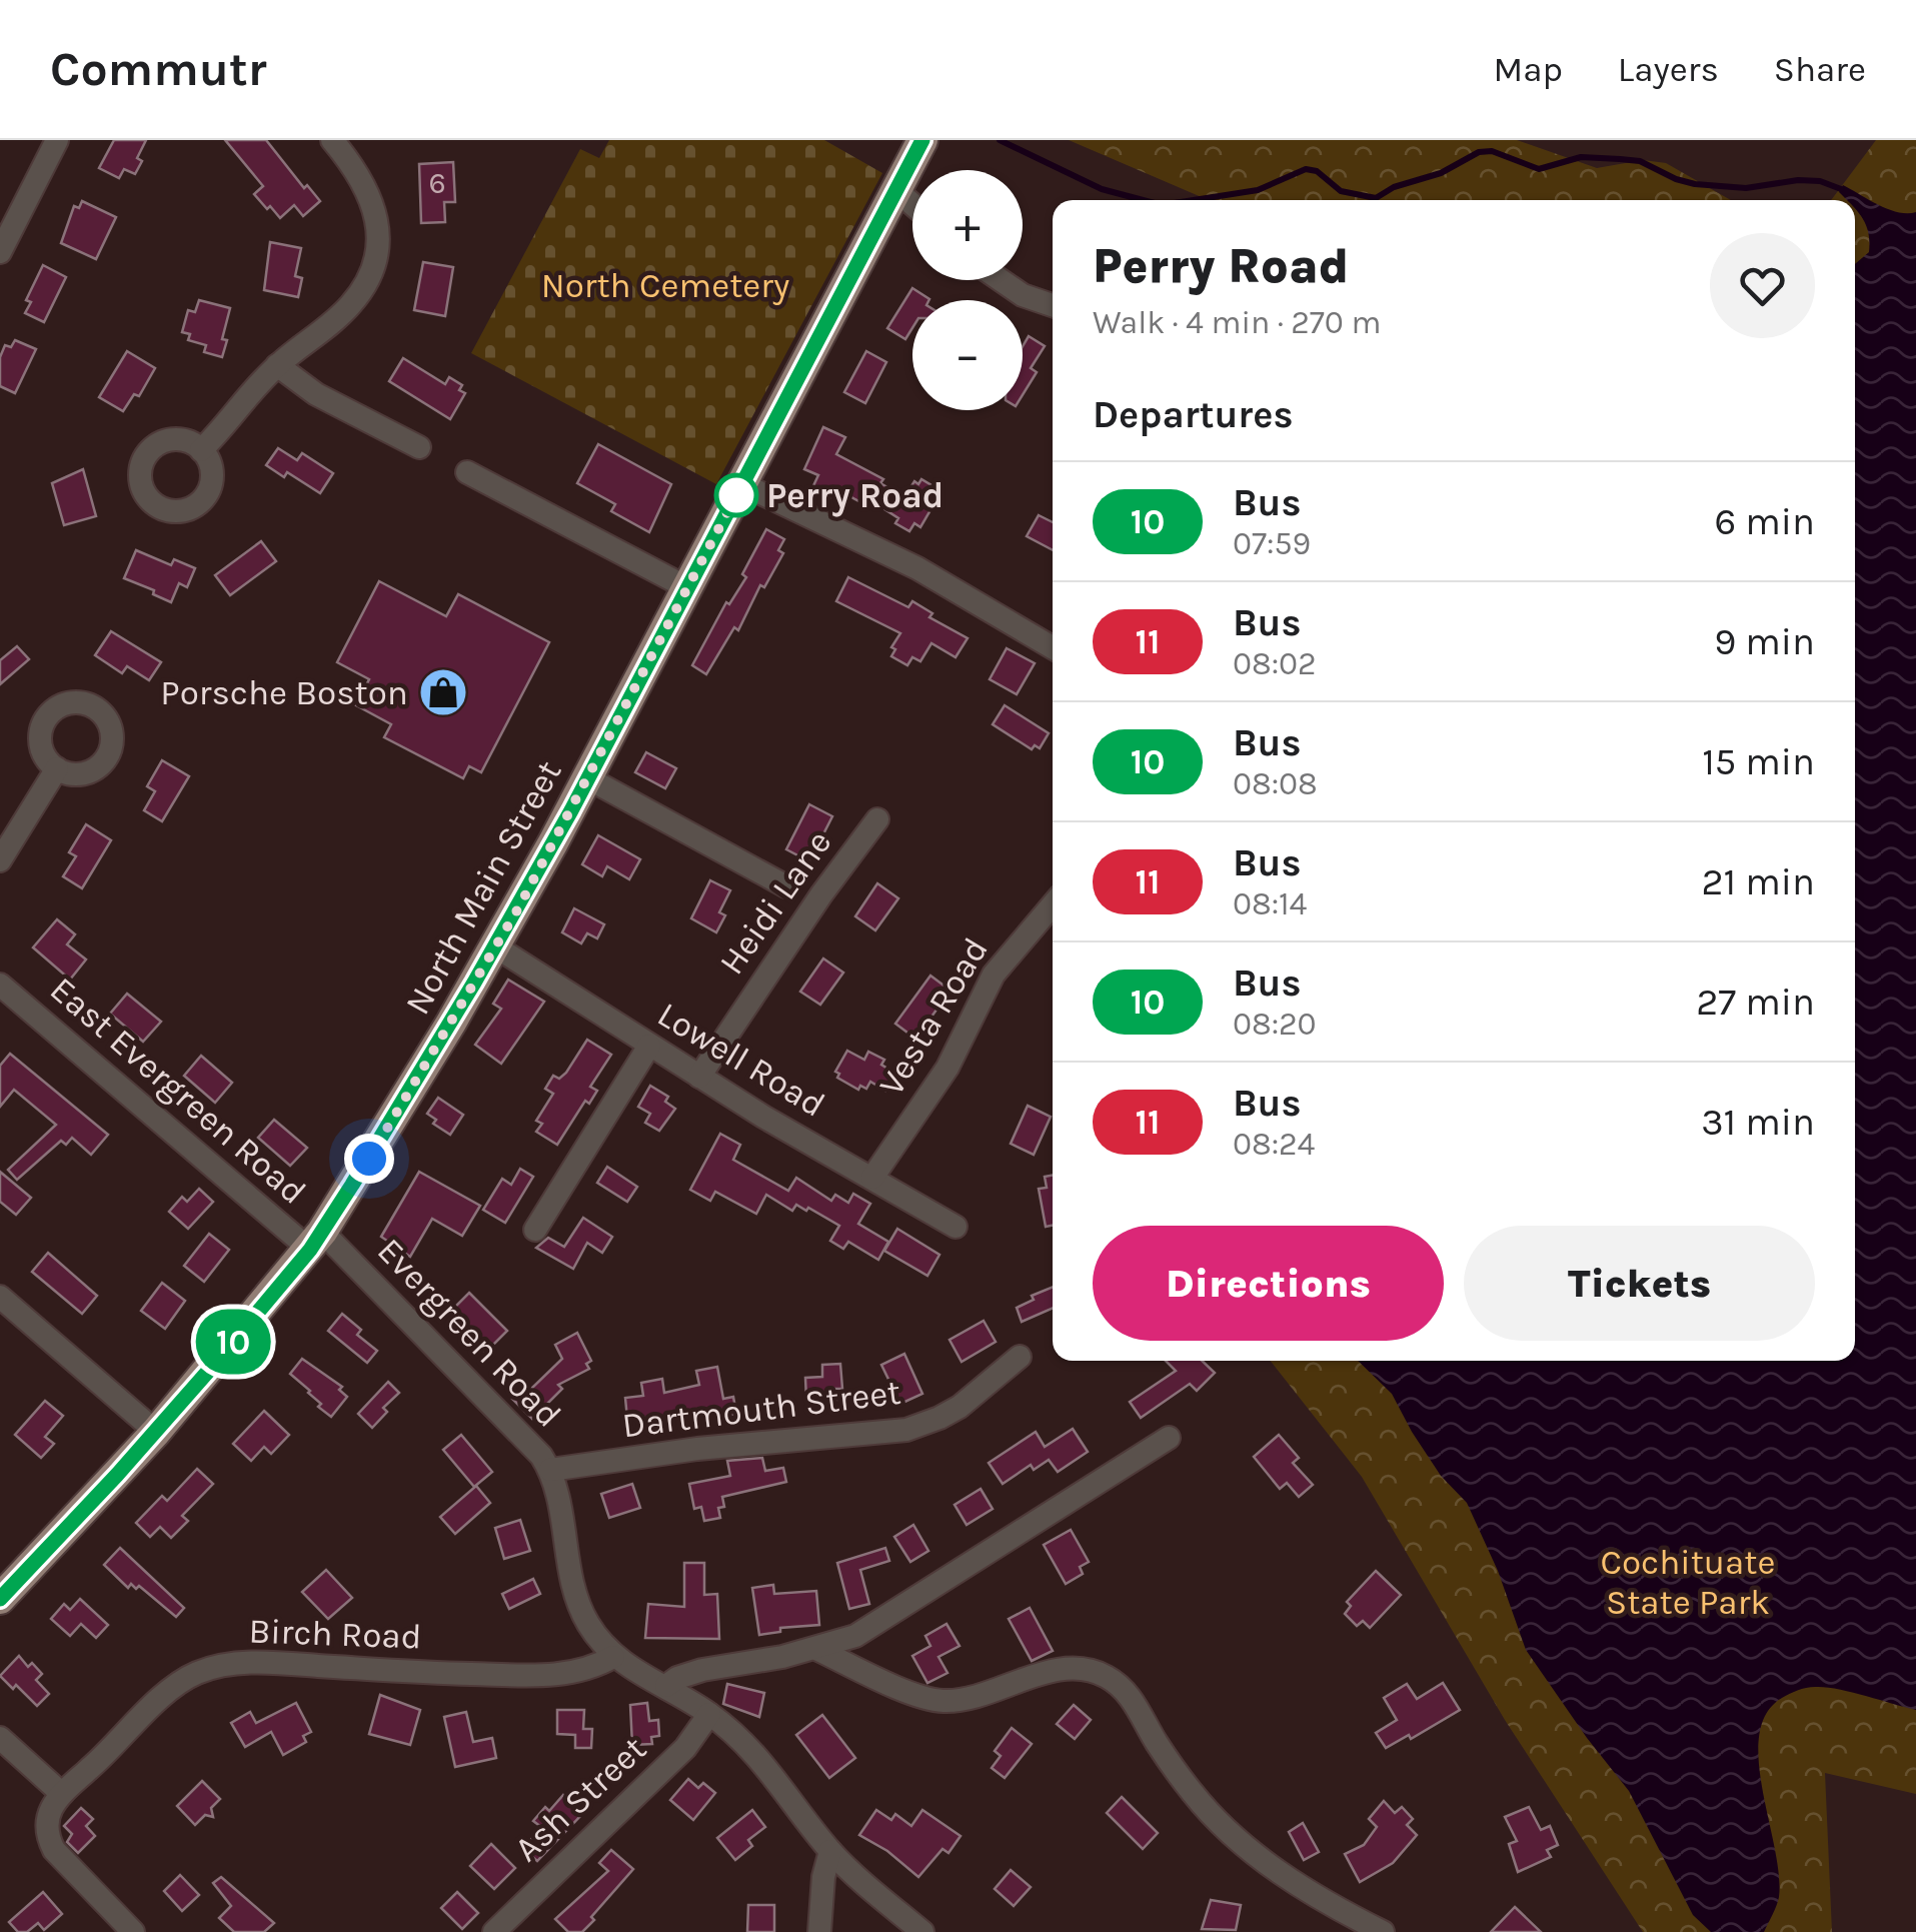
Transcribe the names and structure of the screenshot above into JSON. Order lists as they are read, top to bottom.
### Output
{
  "streets": {
    "main road": ["North Main Street"],
    "street": [
      "Heidi Lane",
      "Vesta Road",
      "Lowell Road",
      "East Evergreen Road",
      "Evergreen Road",
      "Dartmouth Street",
      "Birch Road",
      "Ash Street"
    ]
  },
  "crossings": [
    ["North Main Street", "Lowell Road"],
    ["North Main Street", "East Evergreen Road"],
    ["North Main Street", "Evergreen Road"],
    ["Heidi Lane", "Lowell Road"],
    ["Vesta Road", "Lowell Road"],
    ["East Evergreen Road", "Evergreen Road"],
    ["Evergreen Road", "Dartmouth Street"],
    ["Evergreen Road", "Birch Road"],
    ["Evergreen Road", "Ash Street"]
  ],
  "parks": ["North Cemetery", "Cochituate State Park"],
  "places": {
    "other": ["Perry Road"],
    "shop": ["Porsche Boston"]
  },
  "lines": ["bus line 10"],
  "house_numbers": ["6"],
  "page": {
    "header": "Commutr",
    "nav": ["Map", "Layers", "Share"],
    "on_map": "10",
    "map_buttons": ["+", "−"],
    "heading": [
      ["Perry Road", "Walk · 4 min · 270 m"],
      "Departures"
    ],
    "list": [
      {
        "mark": "10",
        "name": "Bus",
        "note": "07:59",
        "value": "6 min"
      },
      {
        "mark": "11",
        "name": "Bus",
        "note": "08:02",
        "value": "9 min"
      },
      {
        "mark": "10",
        "name": "Bus",
        "note": "08:08",
        "value": "15 min"
      },
      {
        "mark": "11",
        "name": "Bus",
        "note": "08:14",
        "value": "21 min"
      },
      {
        "mark": "10",
        "name": "Bus",
        "note": "08:20",
        "value": "27 min"
      },
      {
        "mark": "11",
        "name": "Bus",
        "note": "08:24",
        "value": "31 min"
      }
    ],
    "buttons": ["Directions", "Tickets"]
  }
}
